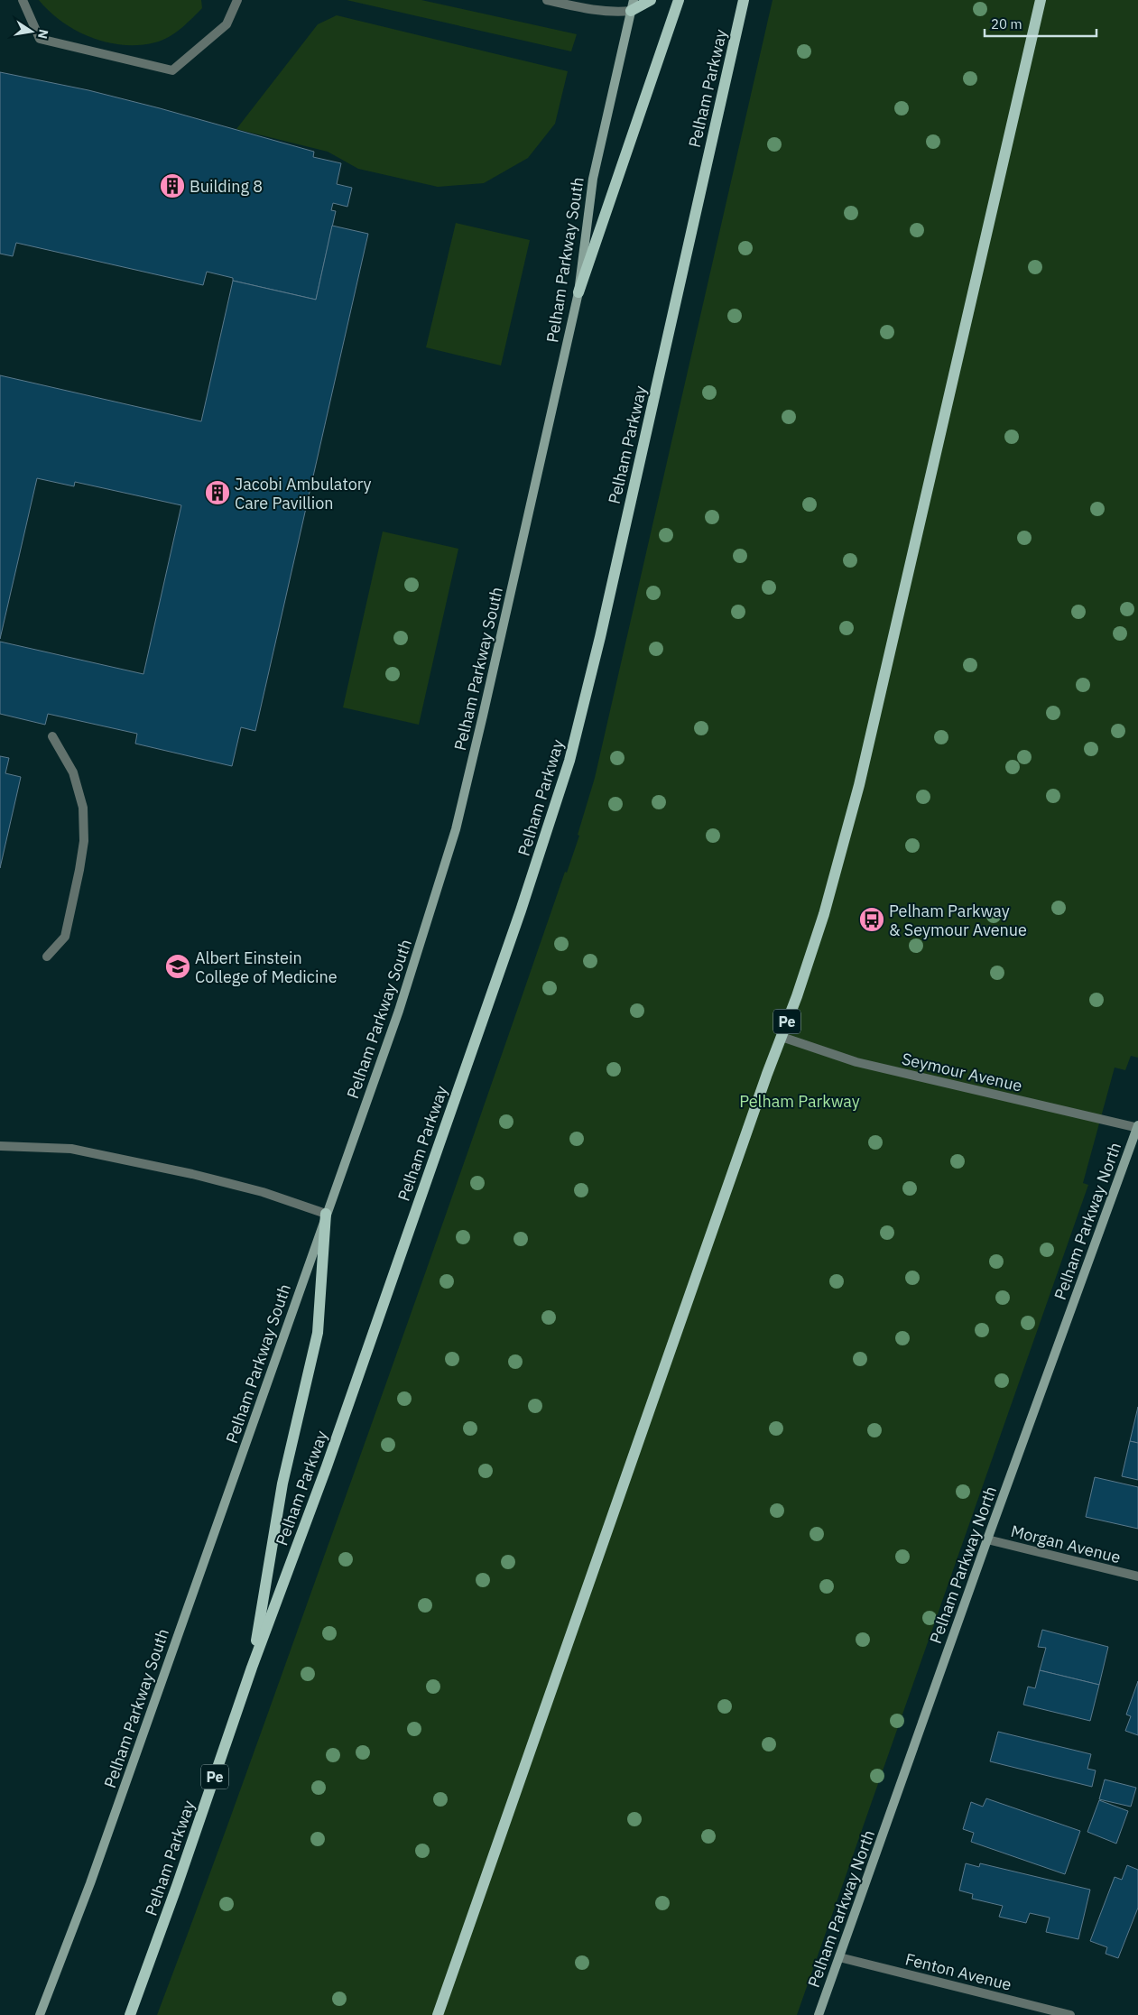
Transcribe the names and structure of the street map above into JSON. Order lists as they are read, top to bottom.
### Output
{
  "streets": {
    "main road": ["Pelham Parkway", "Pe"],
    "street": [
      "Pelham Parkway South",
      "Seymour Avenue",
      "Pelham Parkway North",
      "Morgan Avenue",
      "Fenton Avenue"
    ]
  },
  "crossings": [
    ["Pe", "Seymour Avenue"],
    ["Seymour Avenue", "Pelham Parkway North"],
    ["Pelham Parkway North", "Morgan Avenue"],
    ["Pelham Parkway North", "Fenton Avenue"]
  ],
  "parks": ["Pelham Parkway"],
  "places": {
    "building": ["Building 8", "Jacobi Ambulatory Care Pavillion"],
    "bus stop": ["Pelham Parkway & Seymour Avenue"],
    "school or university": ["Albert Einstein College of Medicine"]
  },
  "scale_bar": "20 m",
  "north": "right"
}
